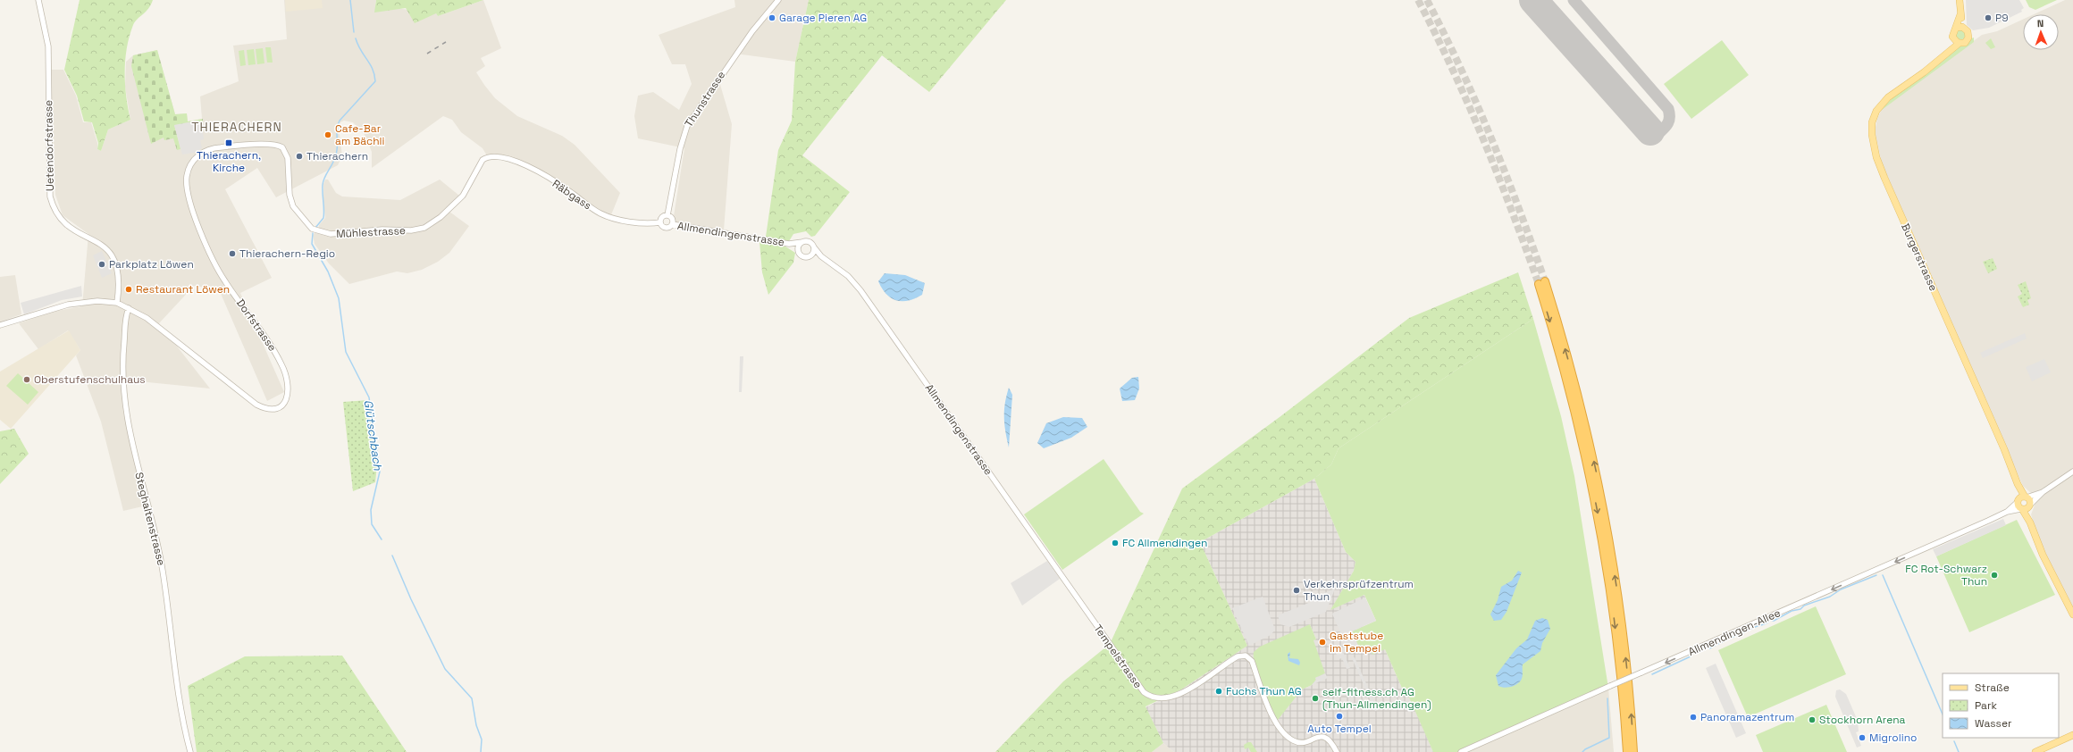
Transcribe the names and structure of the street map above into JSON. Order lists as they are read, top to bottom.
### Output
{
  "streets": {
    "main road": ["Burgerstrasse"],
    "street": [
      "Thunstrasse",
      "Uetendorfstrasse",
      "Räbgass",
      "Mühlestrasse",
      "Allmendingenstrasse",
      "Dorfstrasse",
      "Steghaltenstrasse",
      "Allmendingen-Allee",
      "Tempelstrasse"
    ]
  },
  "crossings": [
    ["Thunstrasse", "Räbgass"],
    ["Thunstrasse", "Allmendingenstrasse"],
    ["Räbgass", "Mühlestrasse"],
    ["Räbgass", "Allmendingenstrasse"],
    ["Mühlestrasse", "Dorfstrasse"],
    ["Allmendingenstrasse", "Tempelstrasse"],
    ["Burgerstrasse", "Allmendingen-Allee"],
    ["Dorfstrasse", "Steghaltenstrasse"]
  ],
  "one_way": ["Allmendingen-Allee"],
  "districts": ["THIERACHERN"],
  "water": ["Glütschbach"],
  "places": {
    "other": [
      "Garage Pieren AG",
      "P9",
      "Cafe-Bar am Bächli",
      "Thierachern",
      "Thierachern-Regio",
      "Parkplatz Löwen",
      "Restaurant Löwen",
      "Oberstufenschulhaus",
      "FC Allmendingen",
      "FC Rot-Schwarz Thun",
      "Verkehrsprüfzentrum Thun",
      "Gaststube im Tempel",
      "Fuchs Thun AG",
      "self-fitness.ch AG (Thun-Allmendingen)",
      "Auto Tempel",
      "Panoramazentrum",
      "Stockhorn Arena",
      "Migrolino"
    ],
    "transit": ["Thierachern, Kirche"]
  },
  "legend": ["Straße", "Park", "Wasser"],
  "north": "top"
}
